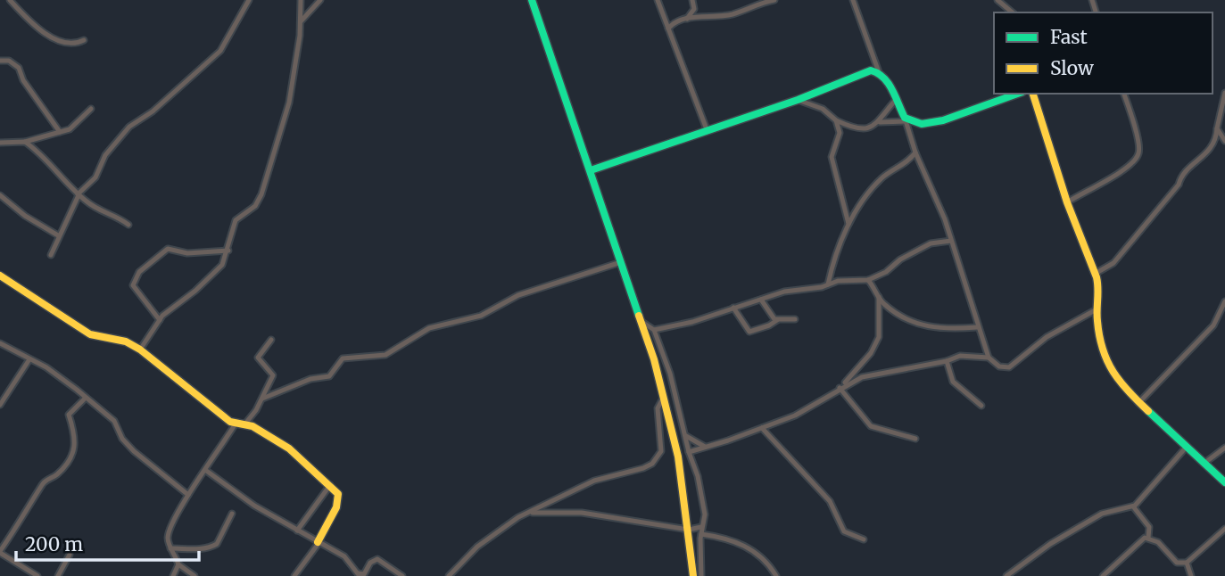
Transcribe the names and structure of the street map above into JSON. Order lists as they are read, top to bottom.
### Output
{
  "legend": ["Fast", "Slow"],
  "scale_bar": "200 m"
}
